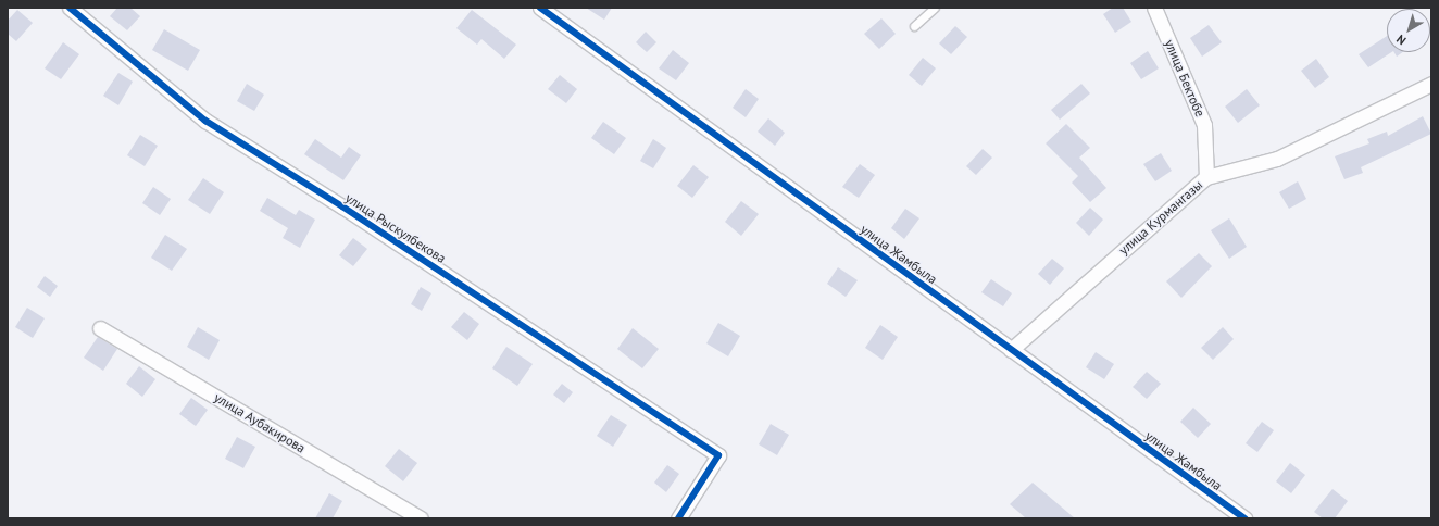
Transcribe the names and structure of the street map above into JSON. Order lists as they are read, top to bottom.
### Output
{
  "streets": {
    "street": [
      "улица Бектобе",
      "улица Курмангазы",
      "улица Рыскулбекова",
      "улица Жамбыла",
      "улица Аубакирова"
    ]
  },
  "crossings": [
    ["улица Бектобе", "улица Курмангазы"],
    ["улица Курмангазы", "улица Жамбыла"]
  ],
  "north": "bottom left"
}
